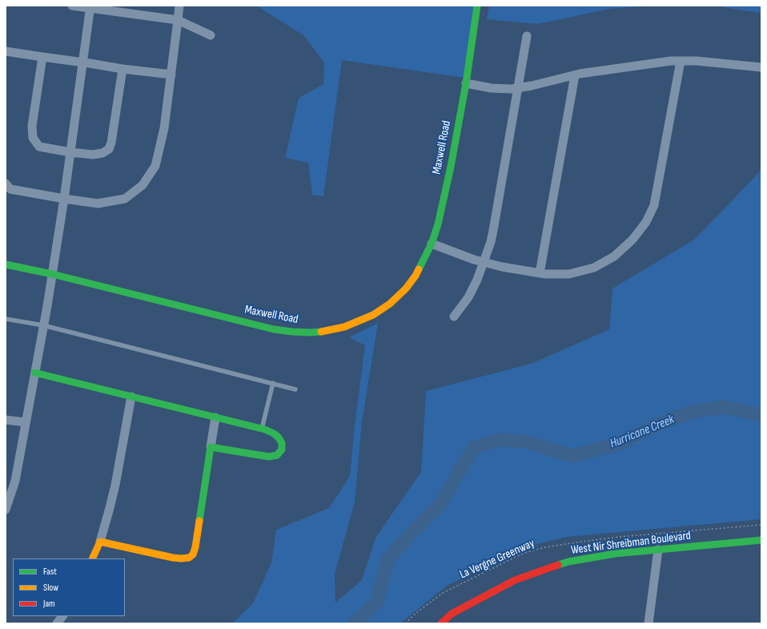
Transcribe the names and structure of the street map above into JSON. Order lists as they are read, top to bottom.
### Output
{
  "streets": {
    "street": ["Maxwell Road", "West Nir Shreibman Boulevard"],
    "path": ["La Vergne Greenway"]
  },
  "water": ["Hurricane Creek"],
  "legend": ["Fast", "Slow", "Jam"]
}
